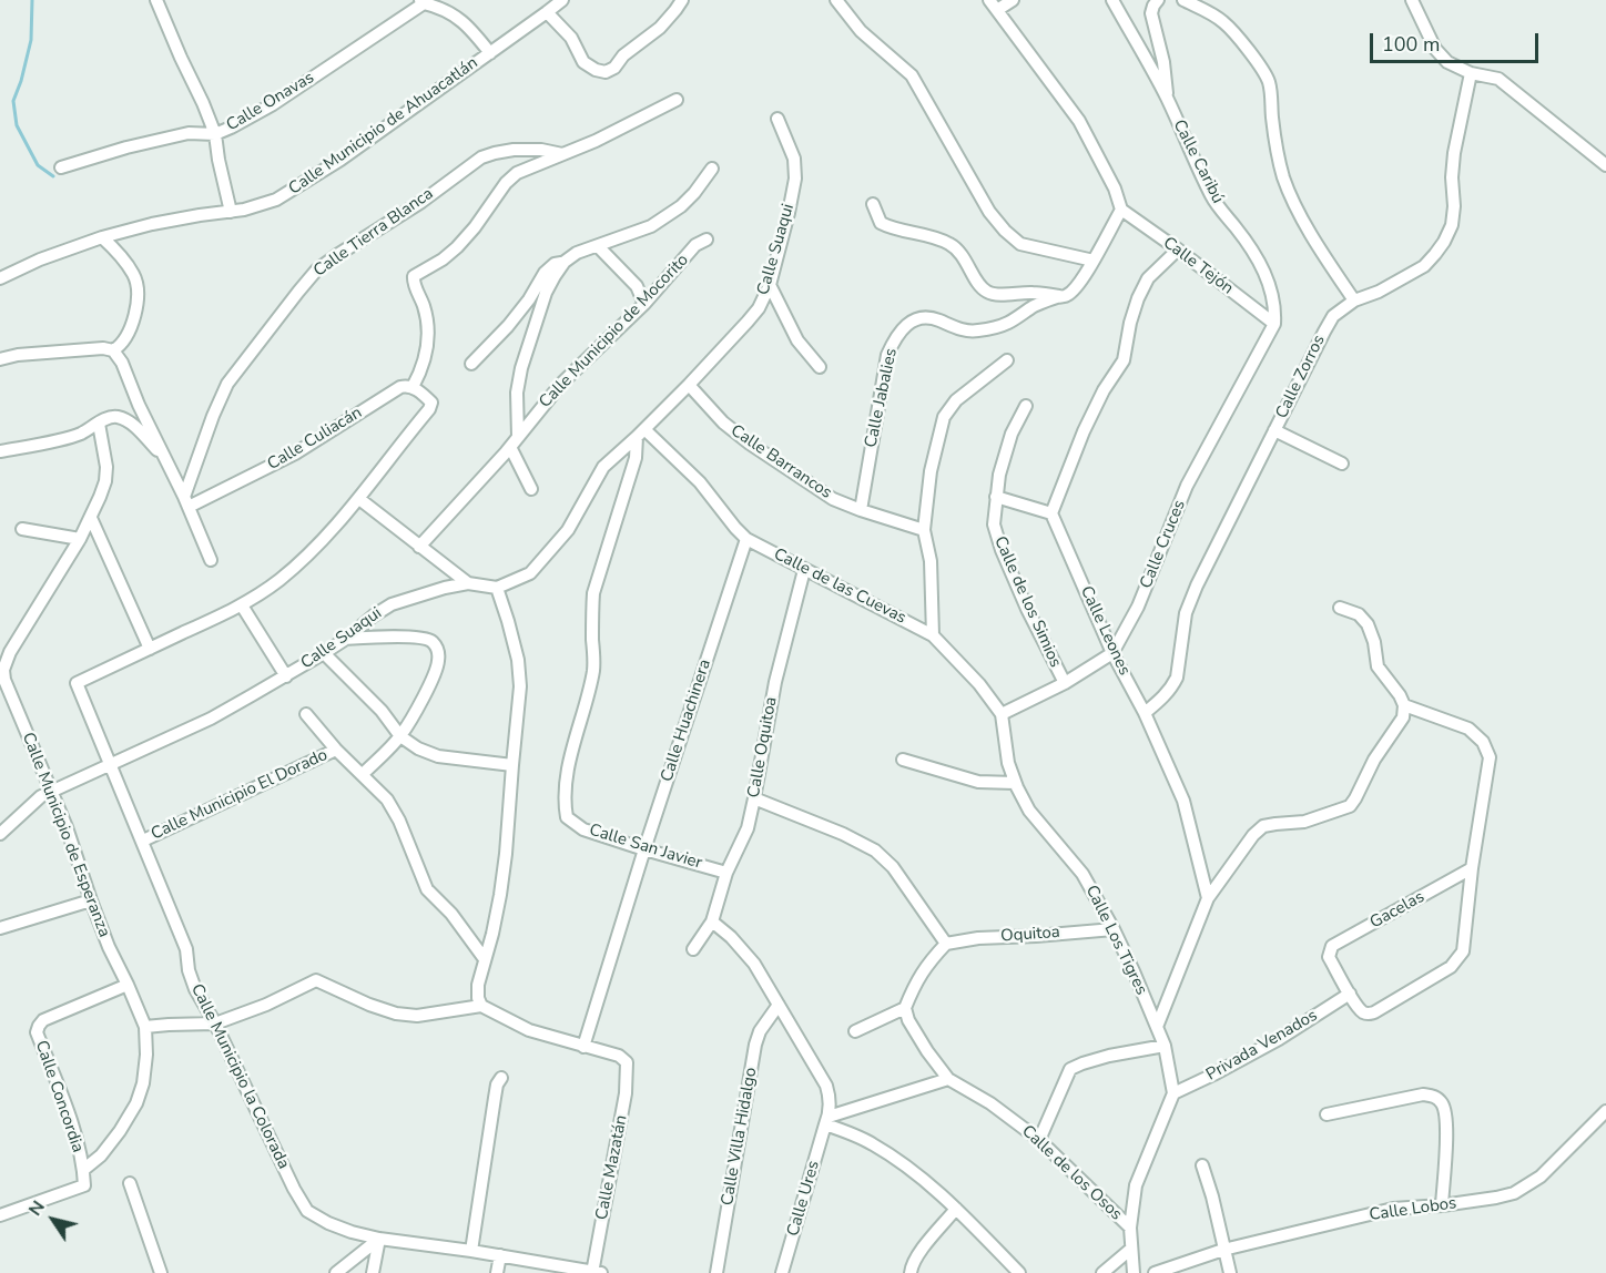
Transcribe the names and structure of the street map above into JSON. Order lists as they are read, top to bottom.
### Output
{
  "streets": {
    "street": [
      "Calle Onavas",
      "Calle Municipio de Ahuacatlán",
      "Calle Caribú",
      "Calle Tierra Blanca",
      "Calle Suaqui",
      "Calle Tejón",
      "Calle Municipio de Mocorito",
      "Calle Zorros",
      "Calle Jabalies",
      "Calle Culiacán",
      "Calle Barrancos",
      "Calle Cruces",
      "Calle de las Cuevas",
      "Calle de los Simios",
      "Calle Leones",
      "Calle Huachinera",
      "Calle Oquitoa",
      "Calle Municipio El Dorado",
      "Calle Municipio de Esperanza",
      "Calle San Javier",
      "Gacelas",
      "Oquitoa",
      "Calle Los Tigres",
      "Privada Venados",
      "Calle Municipio la Colorada",
      "Calle Concordia",
      "Calle Villa Hidalgo",
      "Calle Mazatán",
      "Calle de los Osos",
      "Calle Ures",
      "Calle Lobos"
    ]
  },
  "crossings": [
    ["Calle Caribú", "Calle Tejón"],
    ["Calle Caribú", "Calle Cruces"],
    ["Calle Tierra Blanca", "Calle Culiacán"],
    ["Calle Suaqui", "Calle Barrancos"],
    ["Calle Suaqui", "Calle Municipio de Esperanza"],
    ["Calle Suaqui", "Calle San Javier"],
    ["Calle Suaqui", "Calle Municipio la Colorada"],
    ["Calle Tejón", "Calle Jabalies"],
    ["Calle Tejón", "Calle Cruces"],
    ["Calle Zorros", "Calle Leones"],
    ["Calle Jabalies", "Calle Barrancos"],
    ["Calle Cruces", "Calle de los Simios"],
    ["Calle Cruces", "Calle Leones"],
    ["Calle Cruces", "Calle Los Tigres"],
    ["Calle de las Cuevas", "Calle Huachinera"],
    ["Calle de las Cuevas", "Calle Oquitoa"],
    ["Calle de las Cuevas", "Calle Los Tigres"],
    ["Calle Huachinera", "Calle San Javier"],
    ["Calle Huachinera", "Calle Mazatán"],
    ["Calle Oquitoa", "Calle San Javier"],
    ["Calle Municipio El Dorado", "Calle Municipio la Colorada"],
    ["Calle Municipio de Esperanza", "Calle Concordia"],
    ["Gacelas", "Privada Venados"],
    ["Oquitoa", "Calle Los Tigres"],
    ["Calle Los Tigres", "Privada Venados"],
    ["Calle Municipio la Colorada", "Calle Mazatán"]
  ],
  "scale_bar": "100 m",
  "north": "top left"
}
